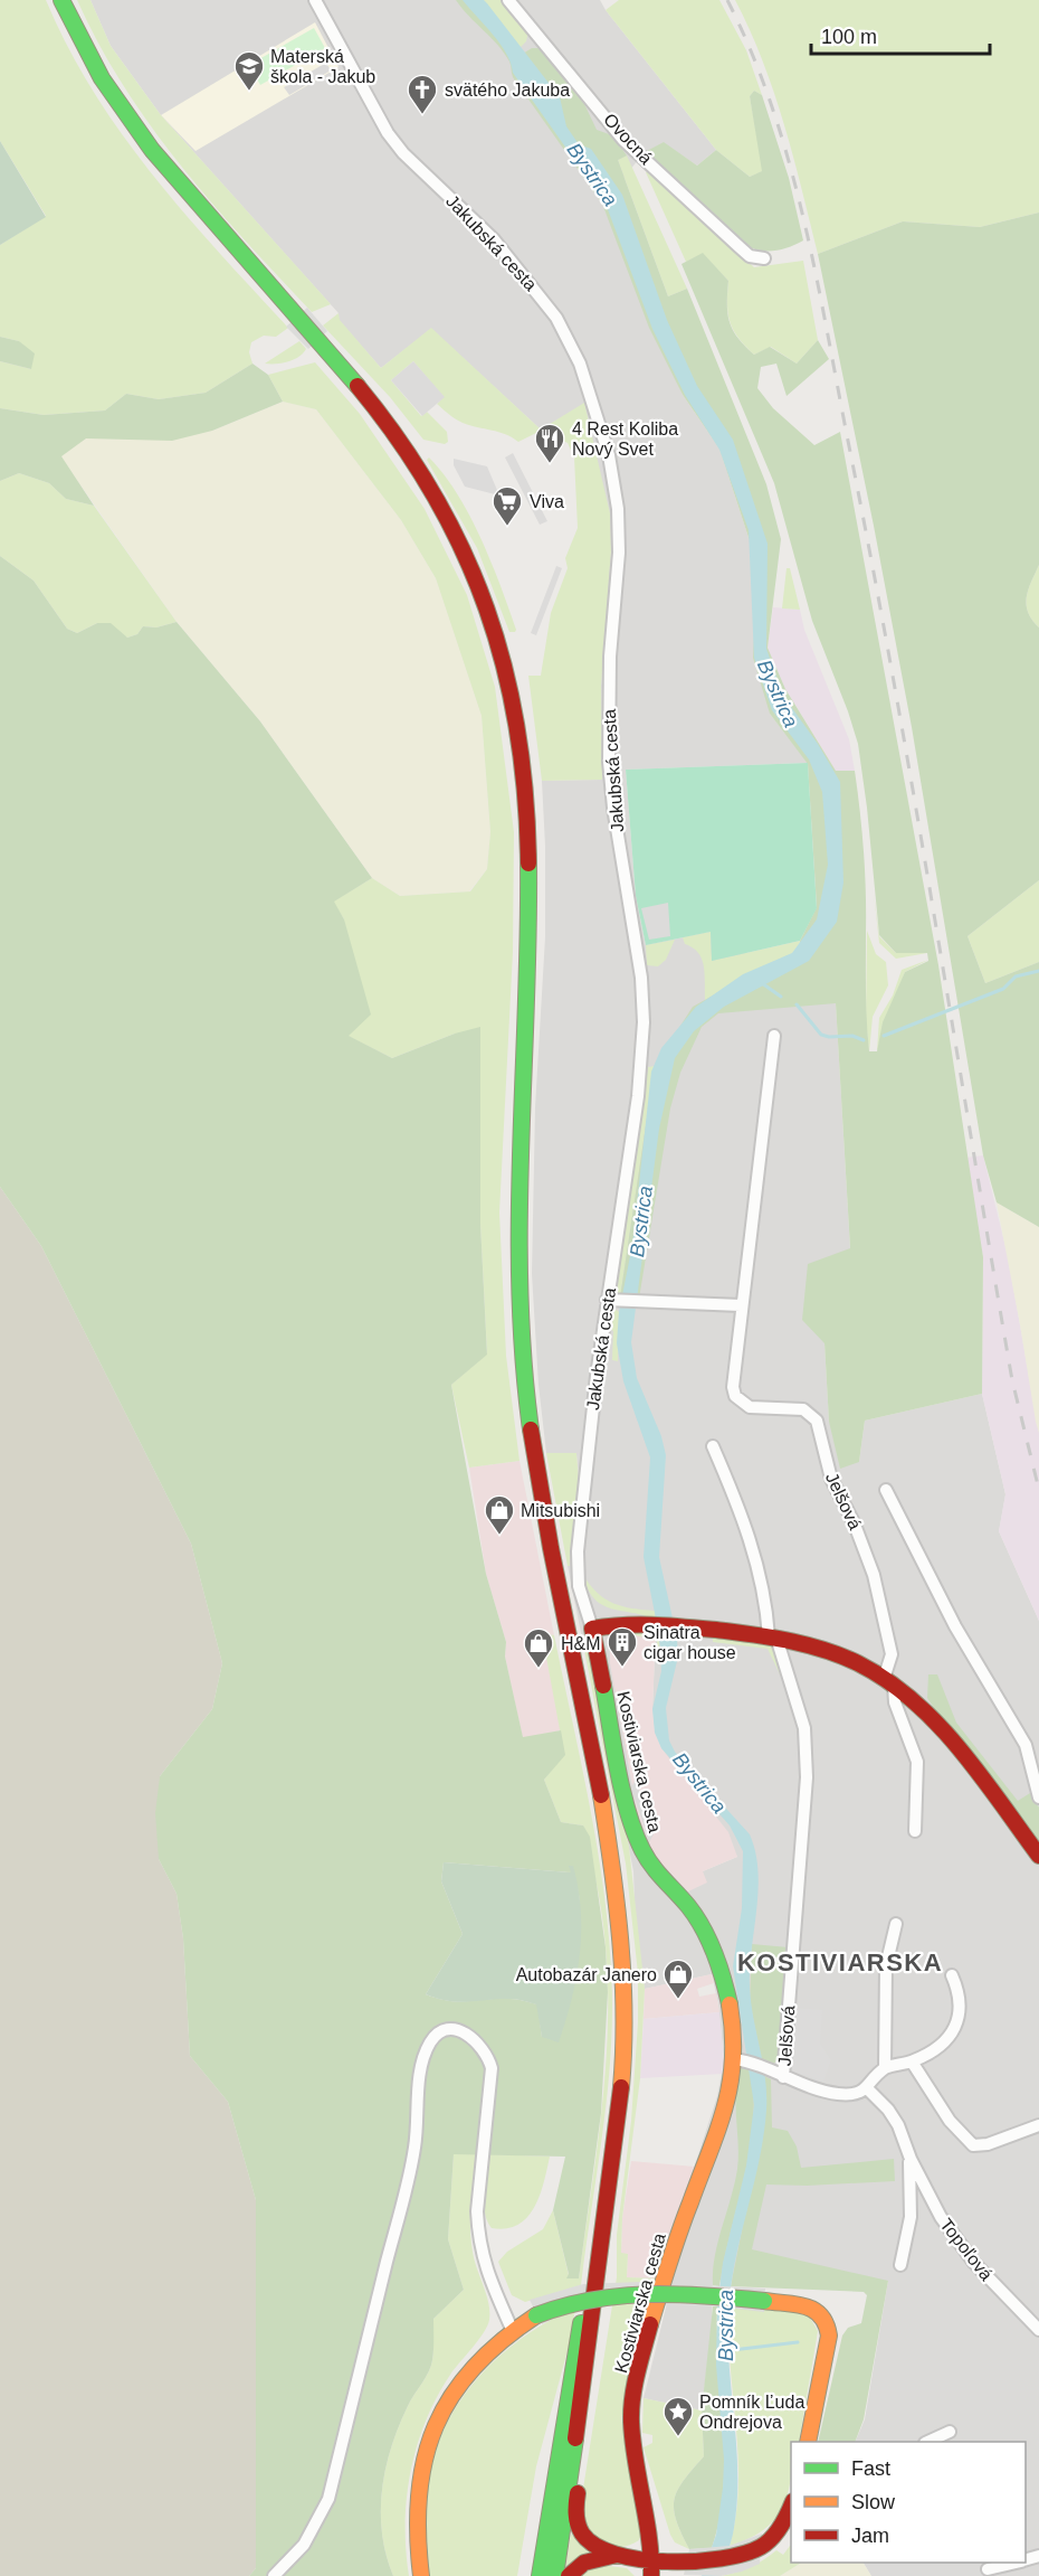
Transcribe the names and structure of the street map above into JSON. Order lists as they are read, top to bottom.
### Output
{
  "streets": {
    "main road": ["Kostiviarska cesta"],
    "street": [
      "Ovocná",
      "Jakubská cesta",
      "Jelšová",
      "Topoľová"
    ]
  },
  "crossings": [
    ["Jakubská cesta", "Kostiviarska cesta"]
  ],
  "districts": ["KOSTIVIARSKA"],
  "water": ["Bystrica"],
  "places": {
    "school or university": ["Materská škola - Jakub"],
    "church": ["svätého Jakuba"],
    "restaurant": ["4 Rest Koliba Nový Svet"],
    "supermarket": ["Viva"],
    "shop": ["Mitsubishi", "H&M", "Autobazár Janero"],
    "building": ["Sinatra cigar house"],
    "place": ["Pomník Ľuda Ondrejova"]
  },
  "legend": ["Fast", "Slow", "Jam"],
  "scale_bar": "100 m"
}
